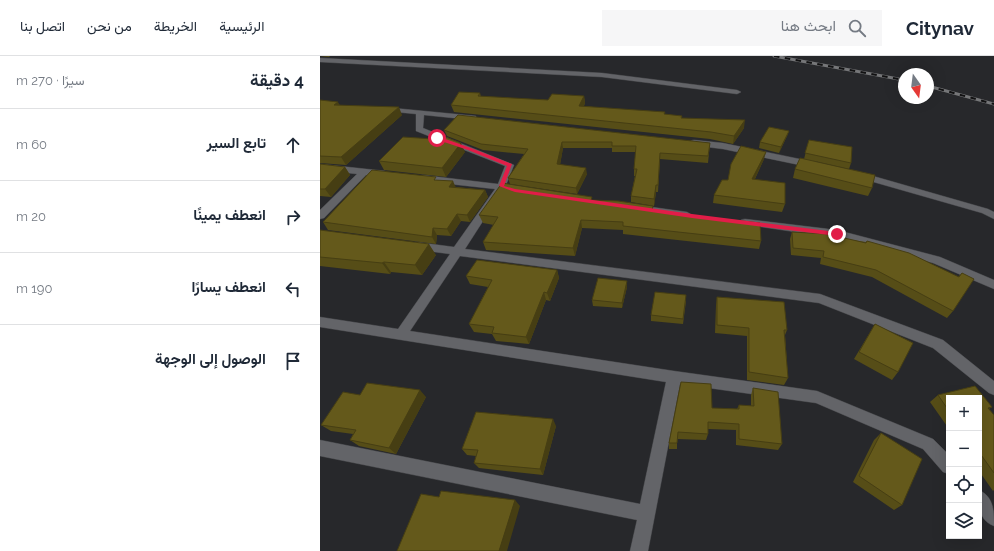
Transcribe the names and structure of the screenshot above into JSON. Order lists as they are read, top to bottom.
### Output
{
  "north": "bottom",
  "page": {
    "header": "Citynav",
    "search": "ابحث هنا",
    "nav": [
      "الرئيسية",
      "الخريطة",
      "من نحن",
      "اتصل بنا"
    ],
    "heading": ["4 دقيقة", "سيرًا · 270 m"],
    "list": [
      ["تابع السير", "60 m"],
      ["انعطف يمينًا", "20 m"],
      ["انعطف يسارًا", "190 m"],
      "الوصول إلى الوجهة"
    ],
    "map_buttons": ["+", "−"]
  }
}
